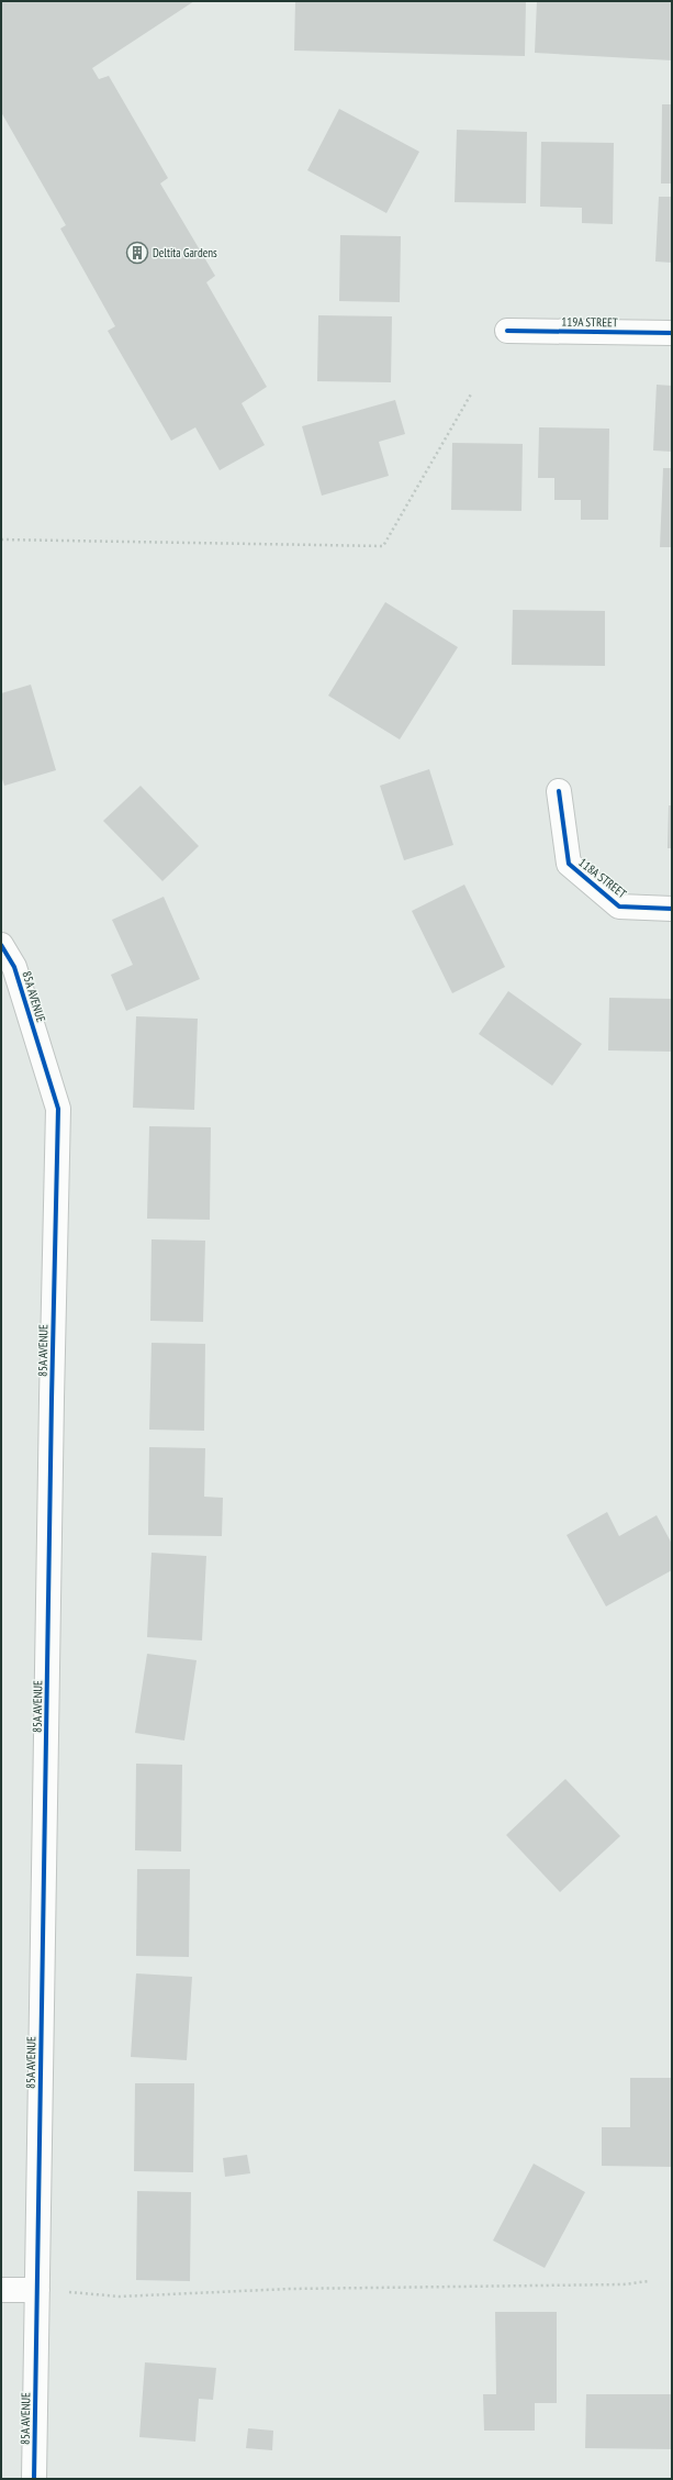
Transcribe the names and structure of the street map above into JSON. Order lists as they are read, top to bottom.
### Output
{
  "streets": {
    "street": ["119A STREET", "118A STREET", "85A AVENUE"]
  },
  "places": {
    "building": ["Deltita Gardens"]
  }
}
